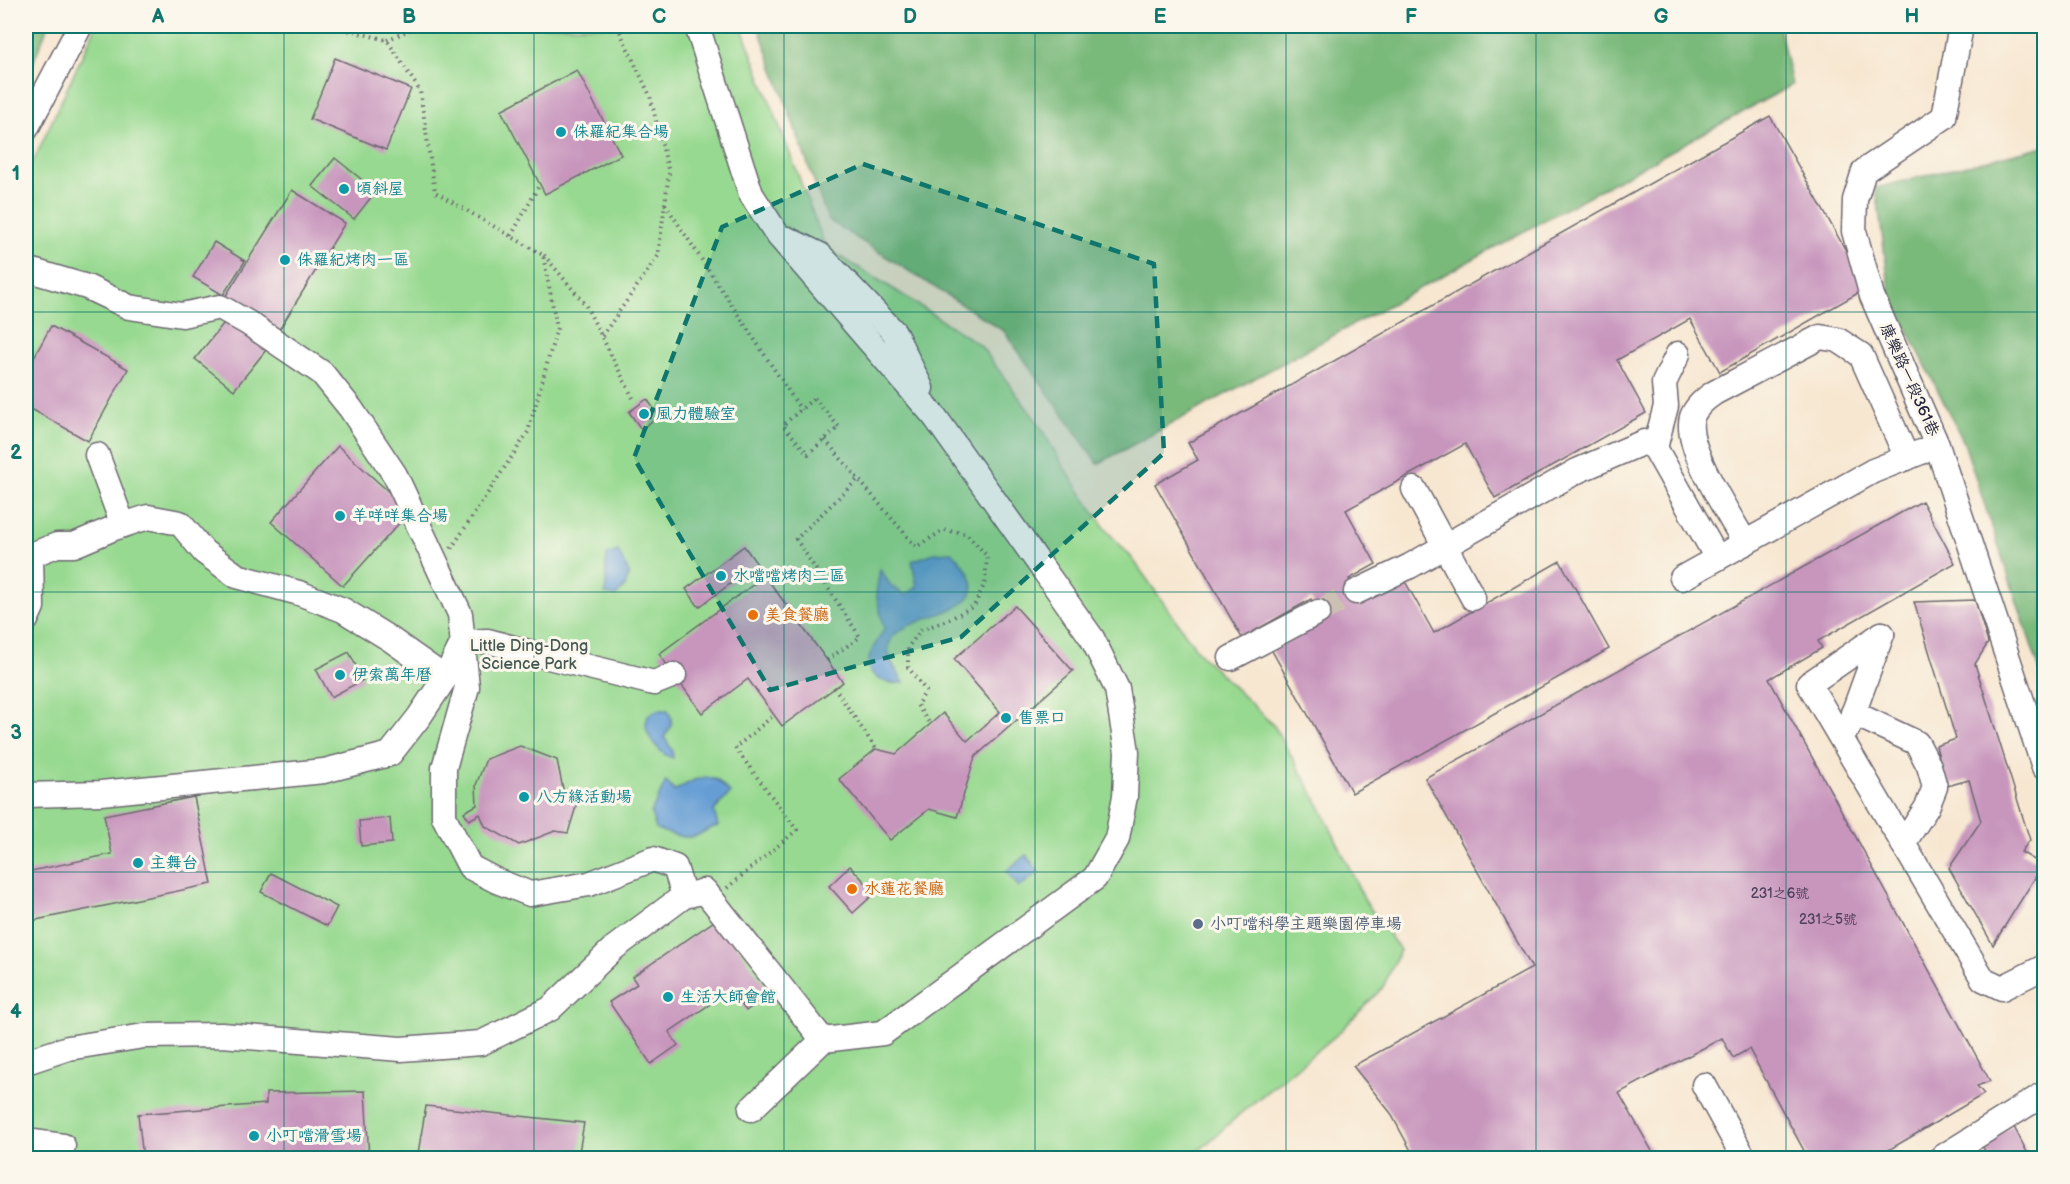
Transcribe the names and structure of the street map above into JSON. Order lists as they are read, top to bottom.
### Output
{
  "streets": {
    "street": ["康樂路一段361巷"]
  },
  "parks": ["Little Ding-Dong Science Park"],
  "places": [
    "侏羅紀集合場",
    "頃斜屋",
    "侏羅紀烤肉一區",
    "風力體驗室",
    "羊咩咩集合場",
    "水噹噹烤肉二區",
    "美食餐廳",
    "伊索萬年曆",
    "售票口",
    "八方緣活動場",
    "主舞台",
    "水蓮花餐廳",
    "小叮噹科學主題樂園停車場",
    "生活大師會館",
    "小叮噹滑雪場"
  ],
  "house_numbers": ["231之6號", "231之5號"],
  "grid": {
    "columns": [
      "A",
      "B",
      "C",
      "D",
      "E",
      "F",
      "G",
      "H"
    ],
    "rows": [
      "1",
      "2",
      "3",
      "4"
    ]
  }
}
